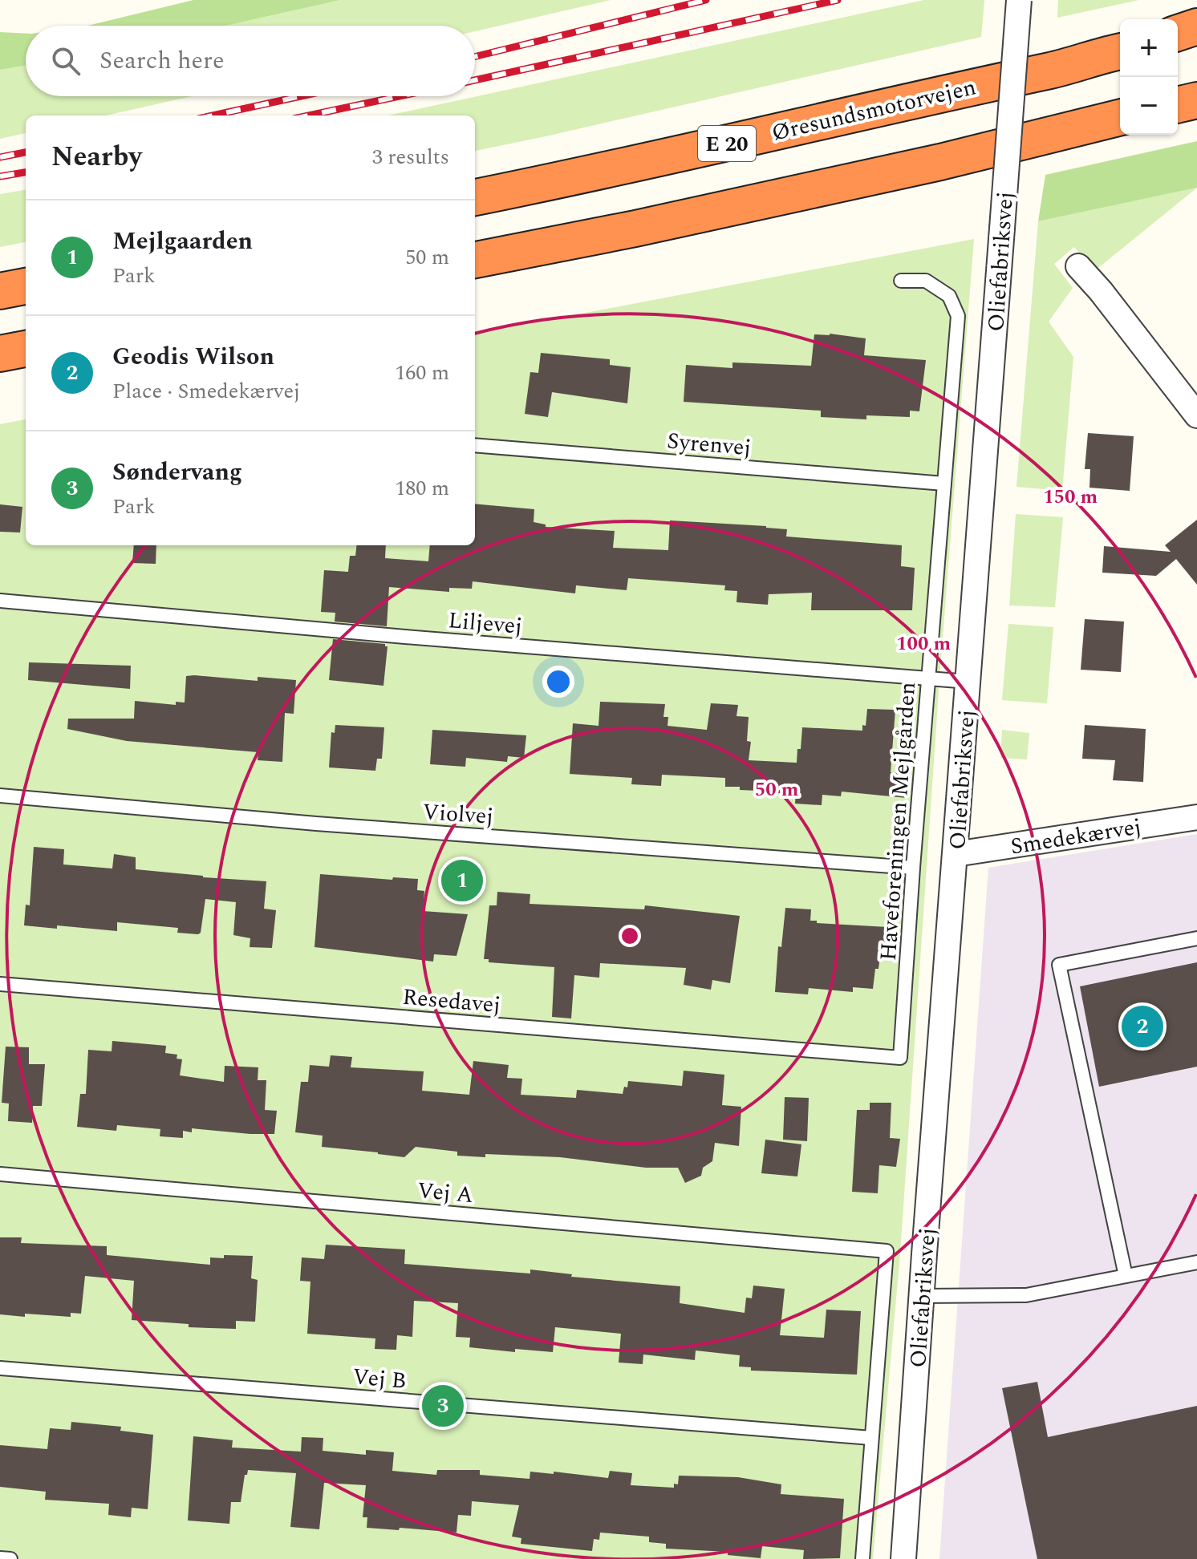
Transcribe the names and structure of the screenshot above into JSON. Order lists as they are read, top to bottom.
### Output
{
  "streets": {
    "highway": ["Øresundsmotorvejen", "E 20"],
    "street": ["Oliefabriksvej", "Smedekærvej"],
    "lane": [
      "Syrenvej",
      "Liljevej",
      "Violvej",
      "Haveforeningen Mejlgården",
      "Resedavej",
      "Vej A",
      "Vej B"
    ]
  },
  "crossings": [
    ["Oliefabriksvej", "Liljevej"],
    ["Oliefabriksvej", "Smedekærvej"],
    ["Syrenvej", "Haveforeningen Mejlgården"],
    ["Liljevej", "Haveforeningen Mejlgården"],
    ["Violvej", "Haveforeningen Mejlgården"],
    ["Haveforeningen Mejlgården", "Resedavej"],
    ["Vej A", "Vej B"]
  ],
  "page": {
    "map_buttons": ["+", "−"],
    "search": "Search here",
    "heading": ["Nearby", "3 results"],
    "list": [
      {
        "mark": "1",
        "name": "Mejlgaarden",
        "note": "Park",
        "value": "50 m"
      },
      {
        "mark": "2",
        "name": "Geodis Wilson",
        "note": "Place · Smedekærvej",
        "value": "160 m"
      },
      {
        "mark": "3",
        "name": "Søndervang",
        "note": "Park",
        "value": "180 m"
      }
    ],
    "pins": ["1", "2", "3"]
  },
  "rings": ["150 m", "100 m", "50 m"]
}
